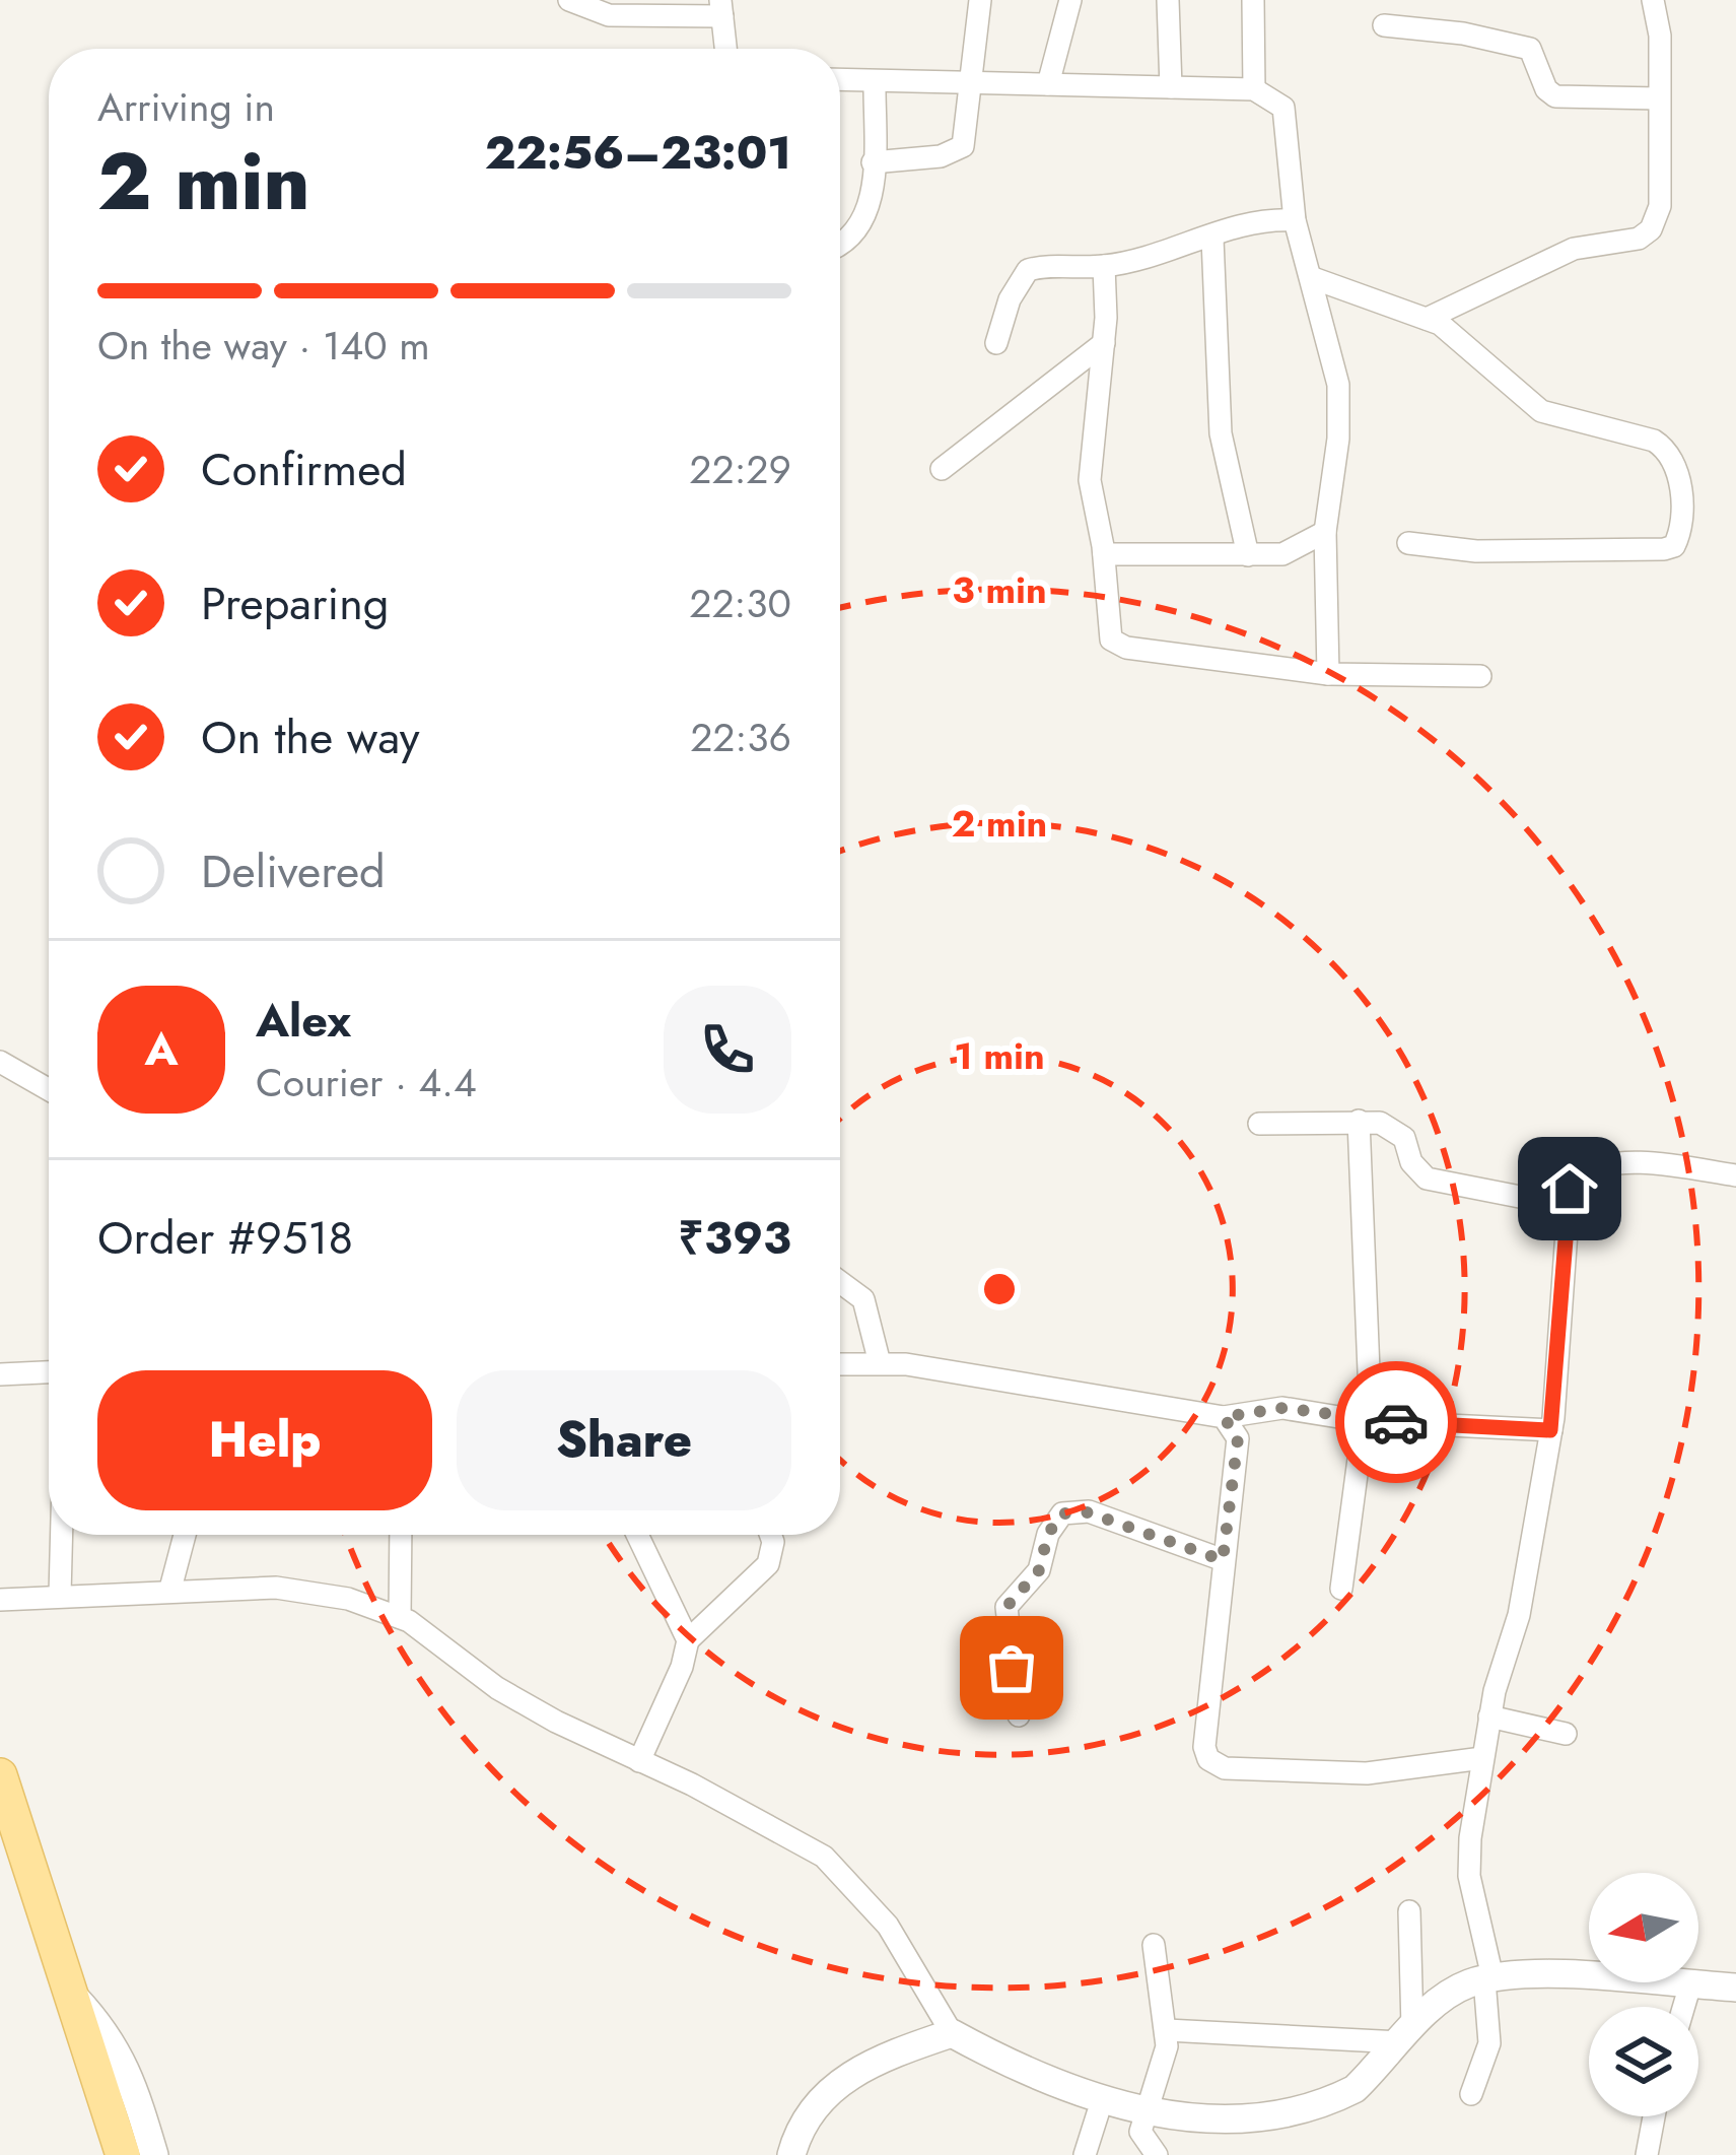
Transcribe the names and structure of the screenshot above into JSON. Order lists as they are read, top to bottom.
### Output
{
  "north": "left",
  "page": {
    "heading": ["2 min", "Arriving in", "22:56–23:01"],
    "panel": [
      "Alex",
      "Courier · 4.4",
      "Order #9518",
      "₹393"
    ],
    "bar": "On the way · 140 m",
    "list": [
      ["Confirmed", "22:29"],
      ["Preparing", "22:30"],
      ["On the way", "22:36"],
      "Delivered"
    ],
    "round": "A",
    "buttons": ["Help", "Share"]
  },
  "rings": ["3 min", "2 min", "1 min"]
}
